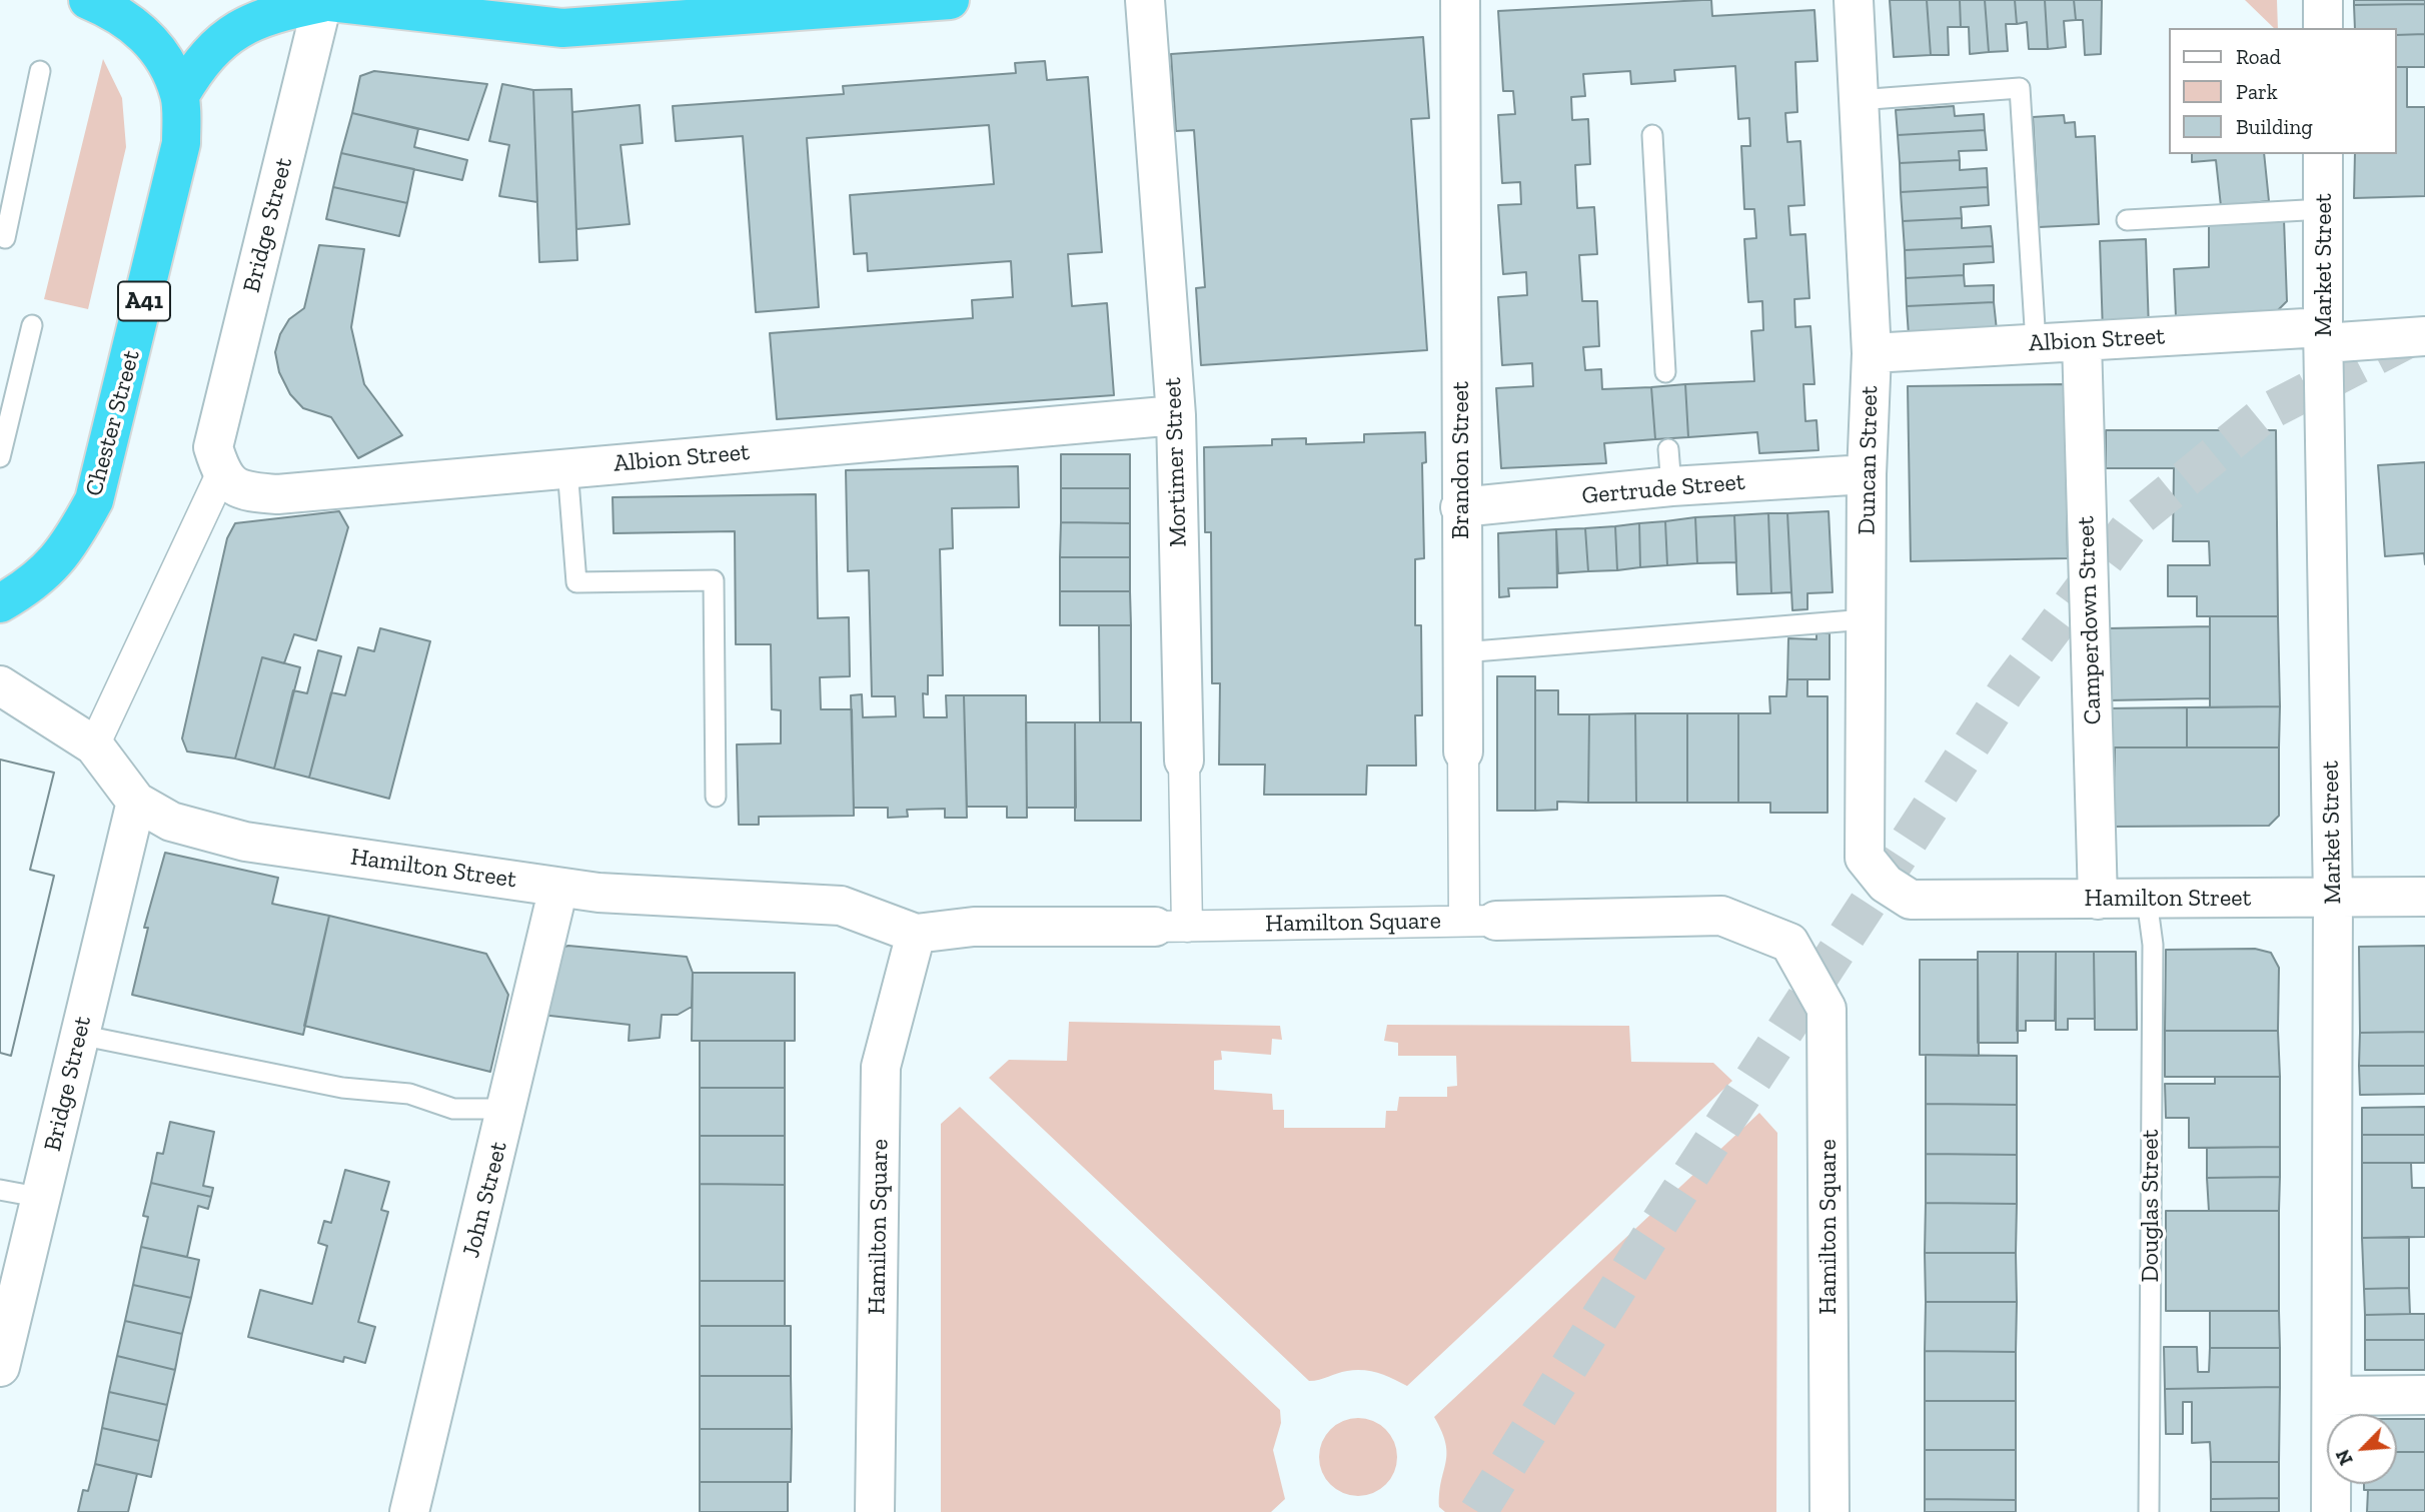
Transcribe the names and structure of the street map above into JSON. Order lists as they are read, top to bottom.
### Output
{
  "streets": {
    "highway": ["A41", "Chester Street"],
    "street": [
      "Bridge Street",
      "Market Street",
      "Albion Street",
      "Brandon Street",
      "Duncan Street",
      "Mortimer Street",
      "Gertrude Street",
      "Camperdown Street",
      "Hamilton Street",
      "Hamilton Square",
      "John Street"
    ],
    "lane": ["Douglas Street"]
  },
  "crossings": [
    ["Bridge Street", "Albion Street"],
    ["Bridge Street", "Hamilton Street"],
    ["Market Street", "Albion Street"],
    ["Market Street", "Hamilton Street"],
    ["Albion Street", "Duncan Street"],
    ["Albion Street", "Mortimer Street"],
    ["Albion Street", "Camperdown Street"],
    ["Brandon Street", "Gertrude Street"],
    ["Brandon Street", "Hamilton Square"],
    ["Duncan Street", "Gertrude Street"],
    ["Duncan Street", "Hamilton Street"],
    ["Mortimer Street", "Hamilton Square"],
    ["Camperdown Street", "Hamilton Street"],
    ["Hamilton Street", "Hamilton Square"],
    ["Hamilton Street", "John Street"],
    ["Hamilton Street", "Douglas Street"]
  ],
  "legend": ["Road", "Park", "Building"],
  "north": "bottom left"
}
